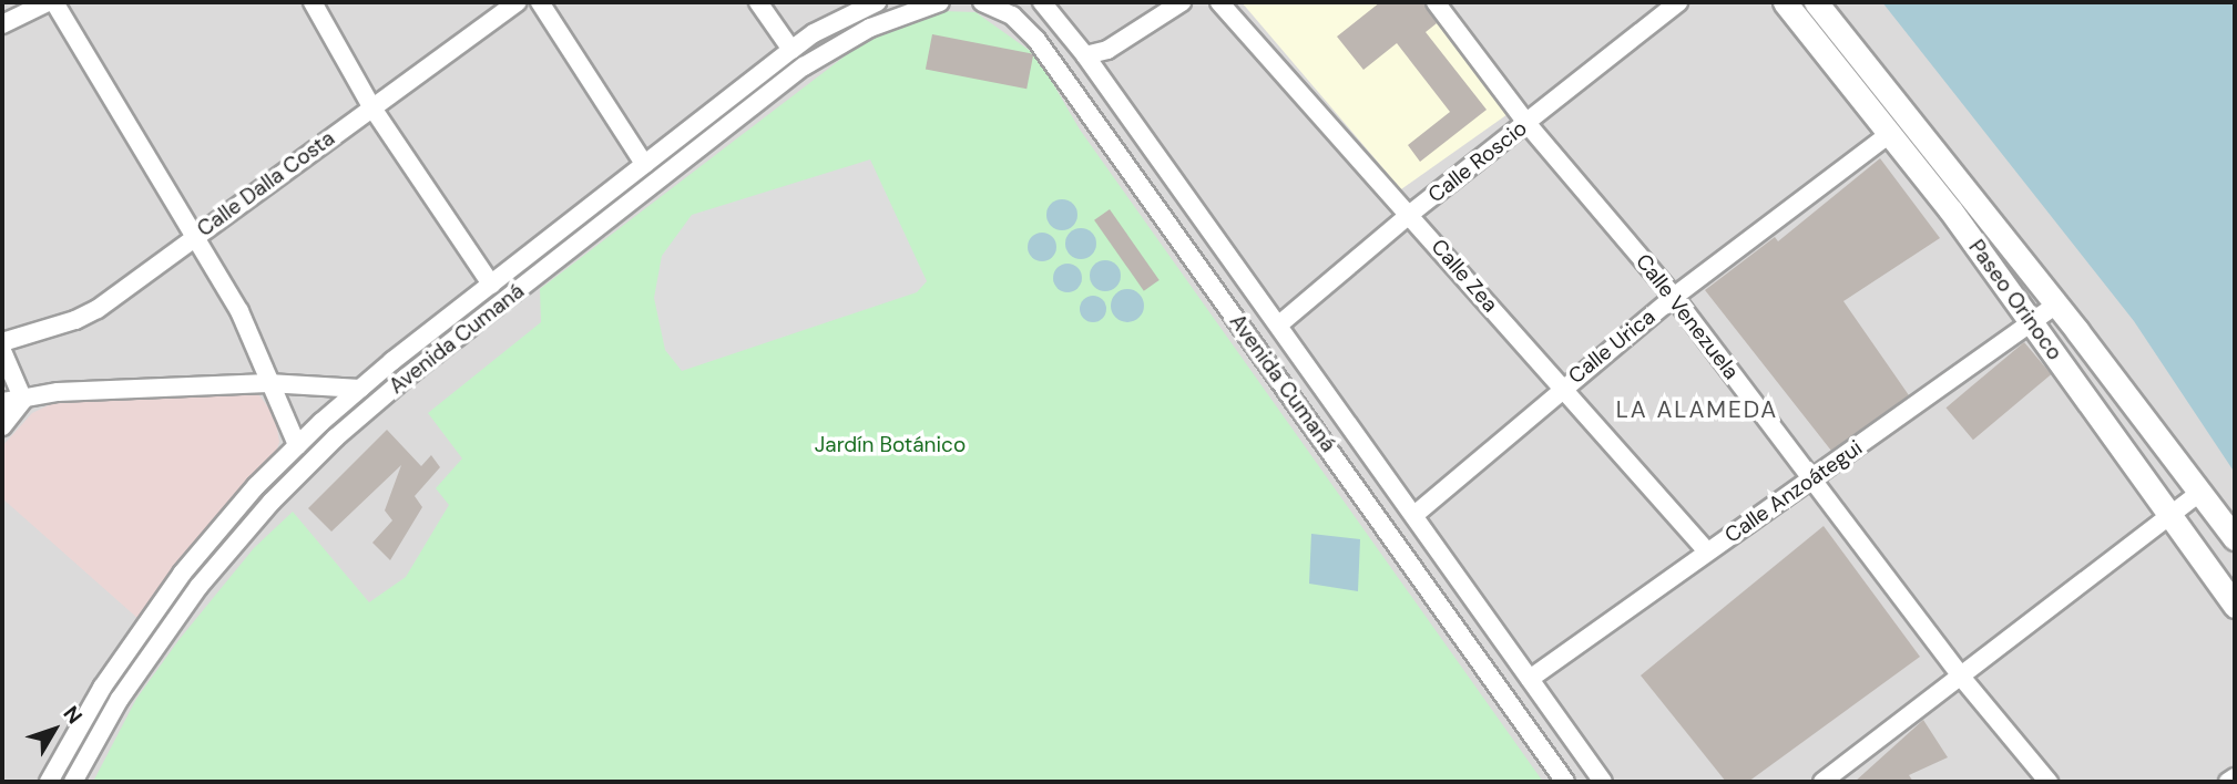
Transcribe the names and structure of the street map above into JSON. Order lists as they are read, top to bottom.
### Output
{
  "streets": {
    "street": [
      "Calle Roscio",
      "Calle Dalla Costa",
      "Calle Zea",
      "Paseo Orinoco",
      "Calle Venezuela",
      "Avenida Cumaná",
      "Calle Urica",
      "Calle Anzoátegui"
    ]
  },
  "crossings": [
    ["Calle Roscio", "Calle Zea"],
    ["Calle Roscio", "Calle Venezuela"],
    ["Calle Roscio", "Avenida Cumaná"],
    ["Calle Zea", "Calle Urica"],
    ["Calle Zea", "Calle Anzoátegui"],
    ["Paseo Orinoco", "Calle Urica"],
    ["Paseo Orinoco", "Calle Anzoátegui"],
    ["Calle Venezuela", "Calle Urica"],
    ["Calle Venezuela", "Calle Anzoátegui"],
    ["Avenida Cumaná", "Calle Urica"],
    ["Avenida Cumaná", "Calle Anzoátegui"]
  ],
  "districts": ["LA ALAMEDA"],
  "parks": ["Jardín Botánico"],
  "north": "top right"
}
